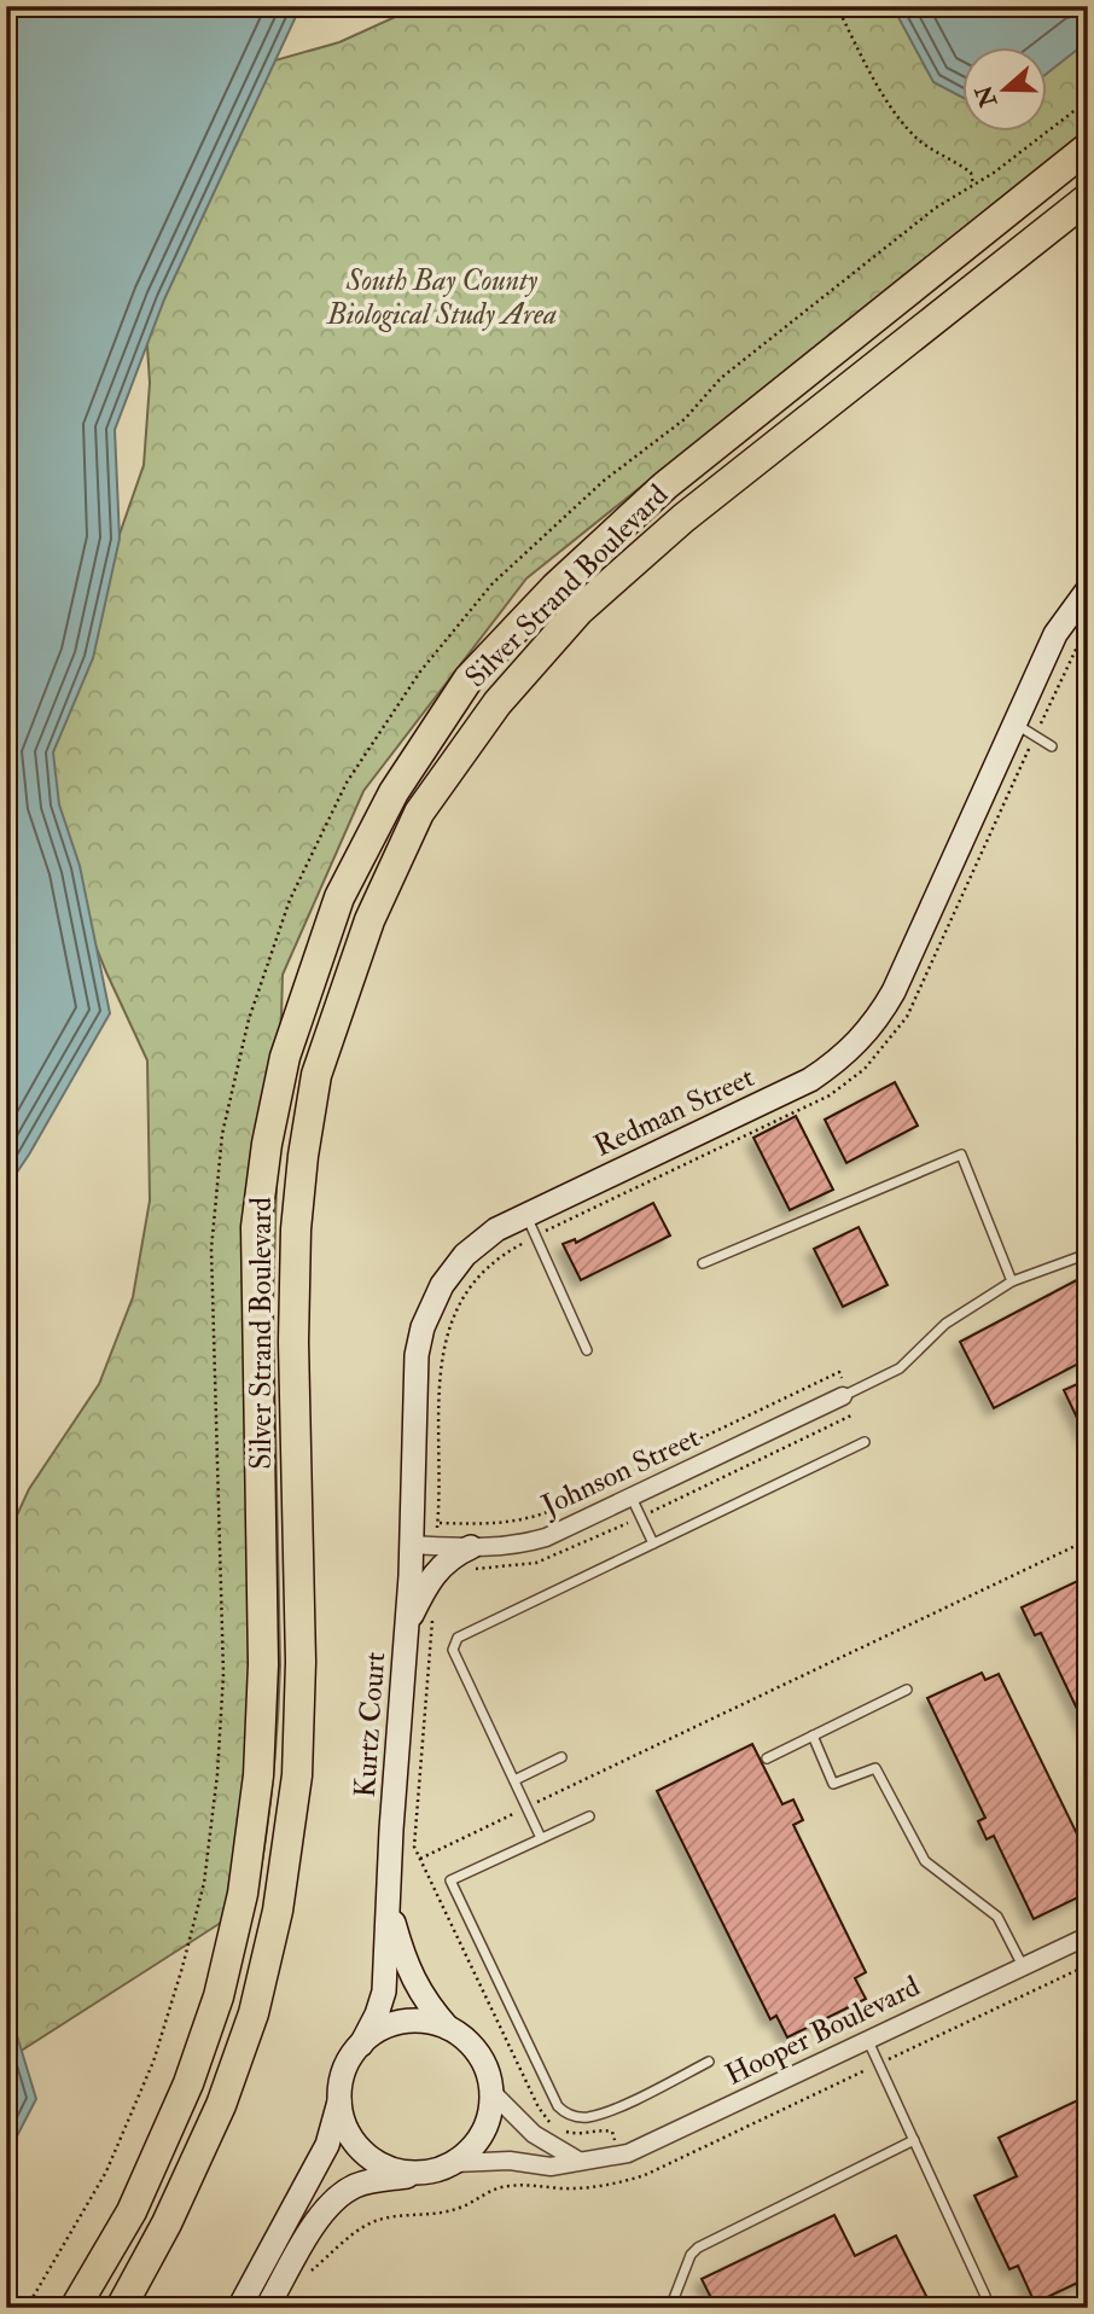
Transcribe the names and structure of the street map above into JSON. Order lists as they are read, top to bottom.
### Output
{
  "streets": {
    "highway": ["Silver Strand Boulevard"],
    "street": [
      "Redman Street",
      "Johnson Street",
      "Kurtz Court",
      "Hooper Boulevard"
    ]
  },
  "crossings": [
    ["Redman Street", "Johnson Street"],
    ["Redman Street", "Kurtz Court"],
    ["Johnson Street", "Kurtz Court"],
    ["Kurtz Court", "Hooper Boulevard"]
  ],
  "parks": ["South Bay County Biological Study Area"],
  "north": "left"
}
